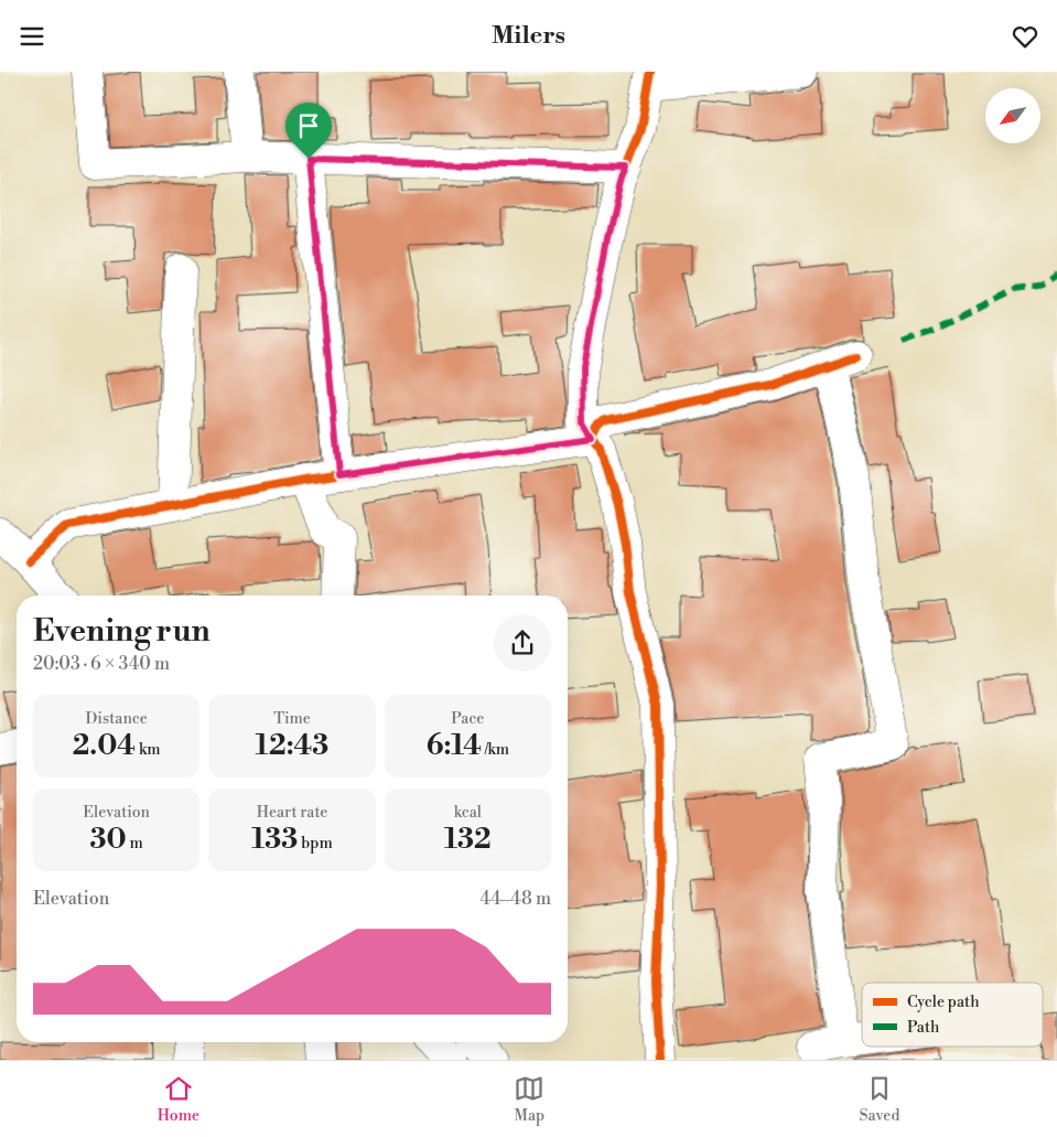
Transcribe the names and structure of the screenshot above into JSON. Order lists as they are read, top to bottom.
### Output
{
  "legend": ["Cycle path", "Path"],
  "north": "bottom left",
  "page": {
    "header": "Milers",
    "heading": ["Evening run", "20:03 · 6 × 340 m"],
    "stats": [
      ["Distance", "2.04 km"],
      ["Time", "12:43"],
      ["Pace", "6:14 /km"],
      ["Elevation", "30 m"],
      ["Heart rate", "133 bpm"],
      ["kcal", "132"]
    ],
    "chart": ["Elevation", "44–48 m"],
    "tabs": ["Home", "Map", "Saved"]
  }
}
